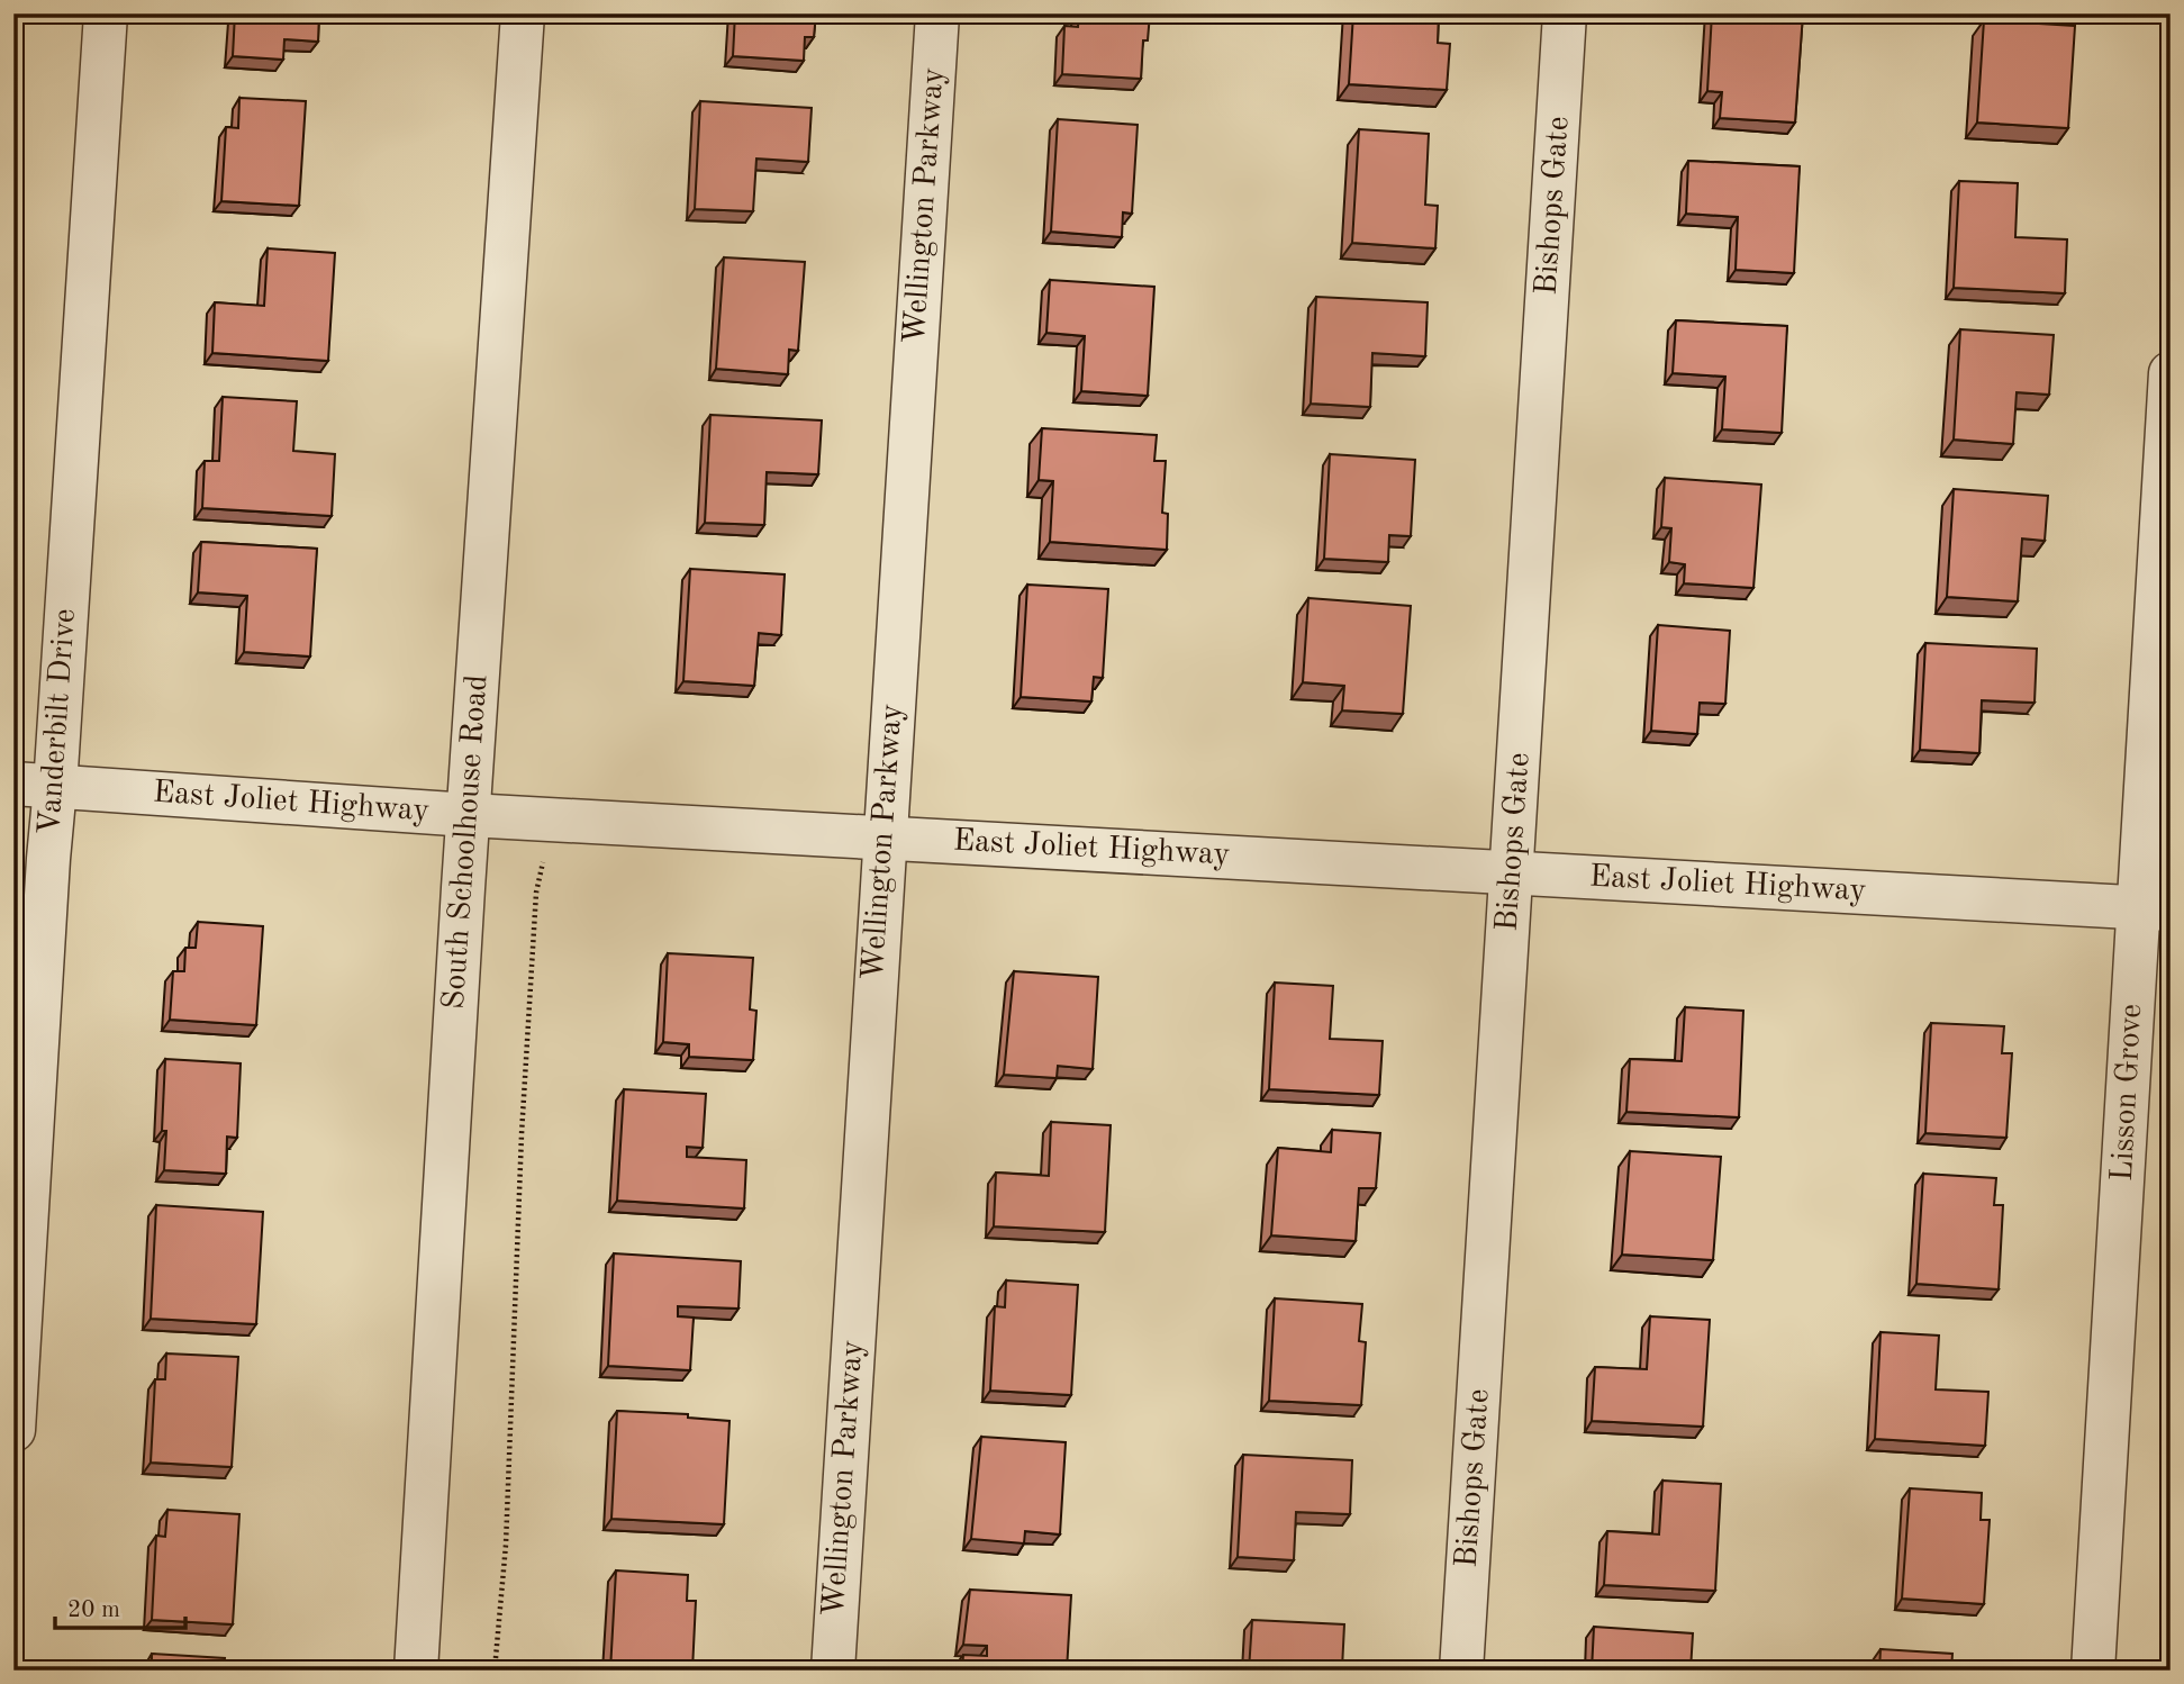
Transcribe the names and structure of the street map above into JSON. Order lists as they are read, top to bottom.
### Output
{
  "streets": {
    "street": [
      "Wellington Parkway",
      "Bishops Gate",
      "Vanderbilt Drive",
      "East Joliet Highway",
      "South Schoolhouse Road",
      "Lisson Grove"
    ]
  },
  "crossings": [
    ["Wellington Parkway", "East Joliet Highway"],
    ["Bishops Gate", "East Joliet Highway"],
    ["Vanderbilt Drive", "East Joliet Highway"],
    ["East Joliet Highway", "South Schoolhouse Road"],
    ["East Joliet Highway", "Lisson Grove"]
  ],
  "scale_bar": "20 m"
}
